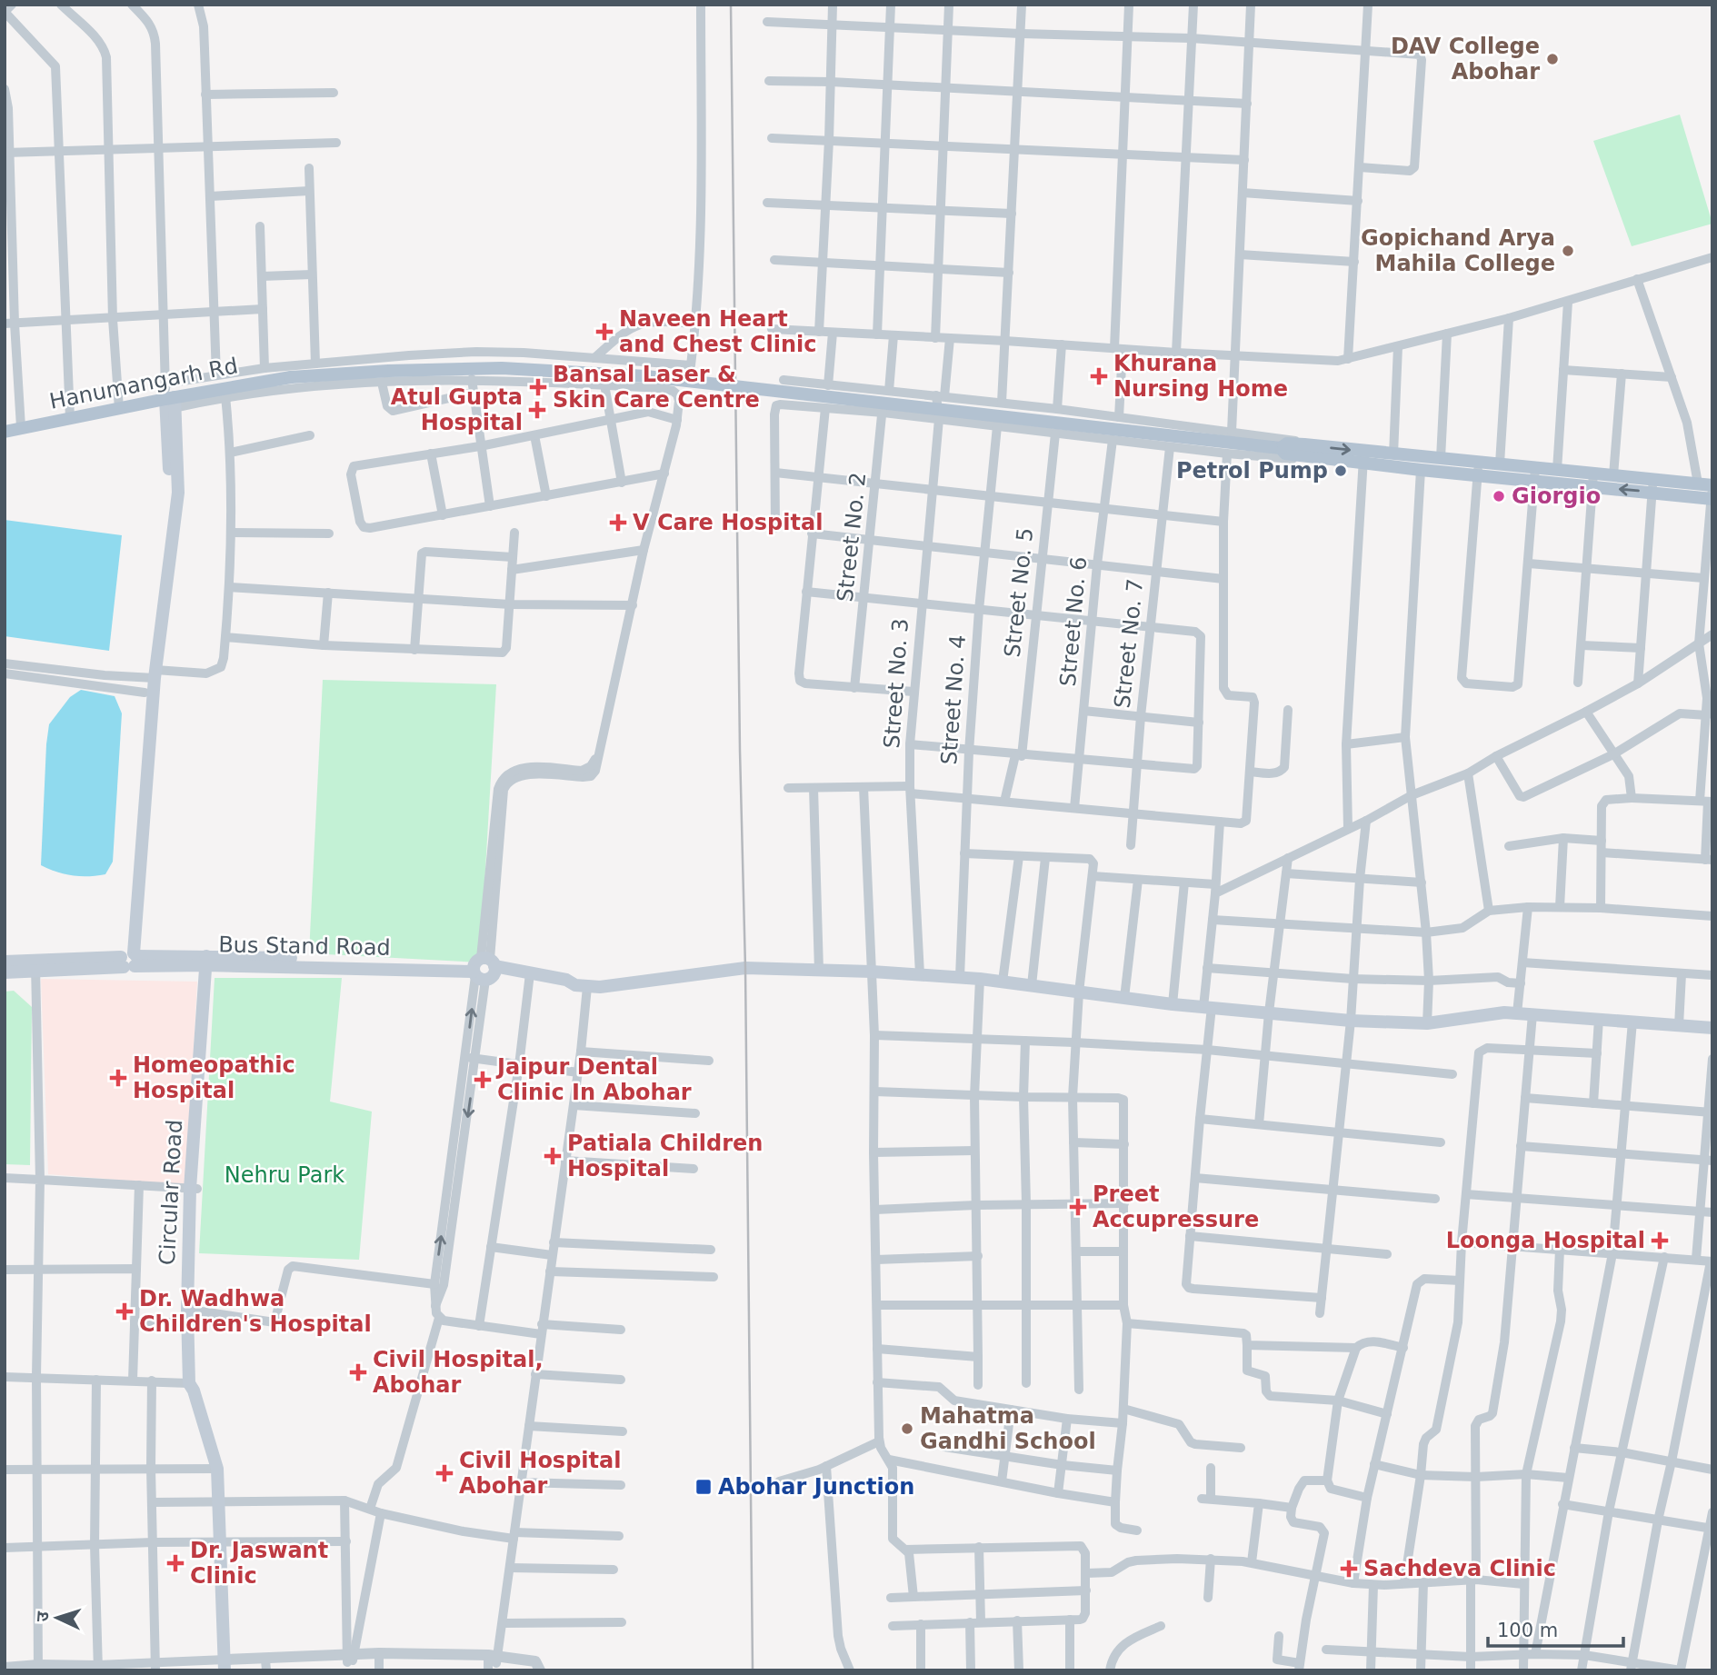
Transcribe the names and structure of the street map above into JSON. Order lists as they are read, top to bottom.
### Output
{
  "streets": {
    "main road": ["Hanumangarh Rd", "Bus Stand Road", "Circular Road"],
    "street": [
      "Street No. 2",
      "Street No. 5",
      "Street No. 6",
      "Street No. 7",
      "Street No. 3",
      "Street No. 4"
    ]
  },
  "crossings": [
    ["Street No. 3", "Bus Stand Road"],
    ["Street No. 4", "Bus Stand Road"],
    ["Bus Stand Road", "Circular Road"]
  ],
  "parks": ["Nehru Park"],
  "places": {
    "other": [
      "DAV College Abohar",
      "Gopichand Arya Mahila College",
      "Petrol Pump",
      "Giorgio",
      "Mahatma Gandhi School"
    ],
    "health": [
      "Naveen Heart and Chest Clinic",
      "Khurana Nursing Home",
      "Bansal Laser & Skin Care Centre",
      "Atul Gupta Hospital",
      "V Care Hospital",
      "Homeopathic Hospital",
      "Jaipur Dental Clinic In Abohar",
      "Patiala Children Hospital",
      "Preet Accupressure",
      "Loonga Hospital",
      "Dr. Wadhwa Children's Hospital",
      "Civil Hospital, Abohar",
      "Civil Hospital Abohar",
      "Dr. Jaswant Clinic",
      "Sachdeva Clinic"
    ],
    "transit": ["Abohar Junction"]
  },
  "scale_bar": "100 m",
  "north": "left"
}
